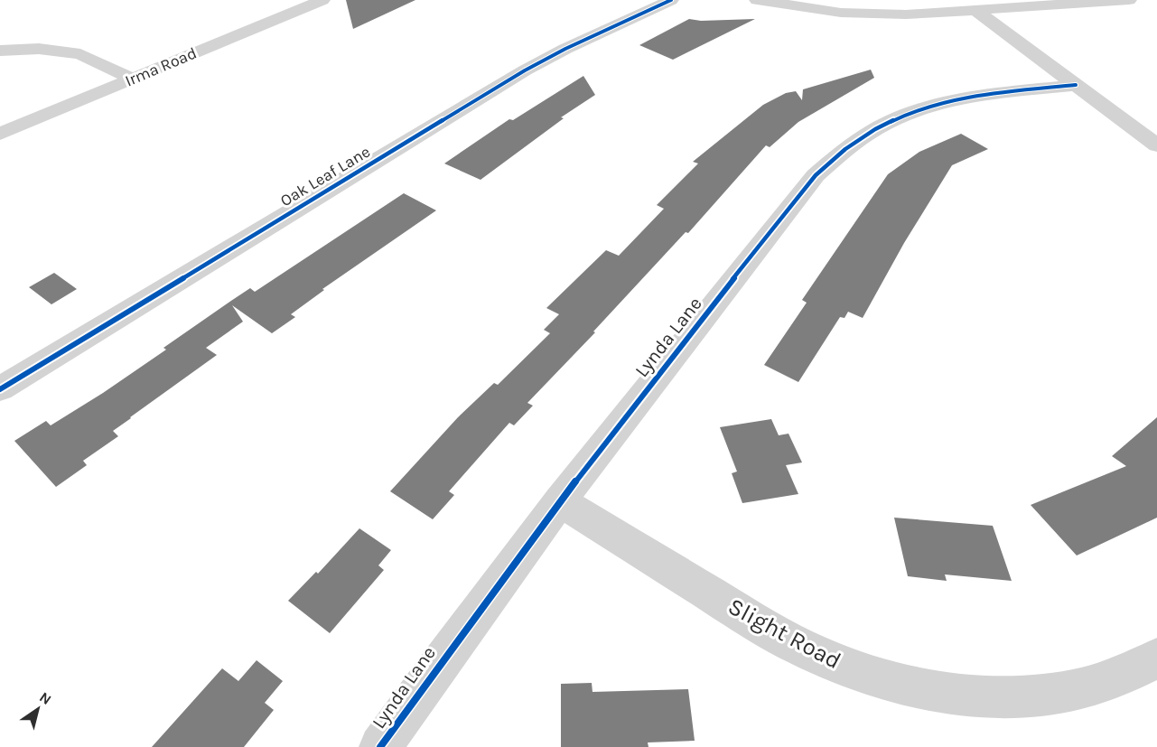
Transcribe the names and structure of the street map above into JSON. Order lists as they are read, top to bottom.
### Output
{
  "streets": {
    "street": [
      "Irma Road",
      "Oak Leaf Lane",
      "Lynda Lane",
      "Slight Road"
    ]
  },
  "crossings": [
    ["Lynda Lane", "Slight Road"]
  ],
  "north": "top right"
}
